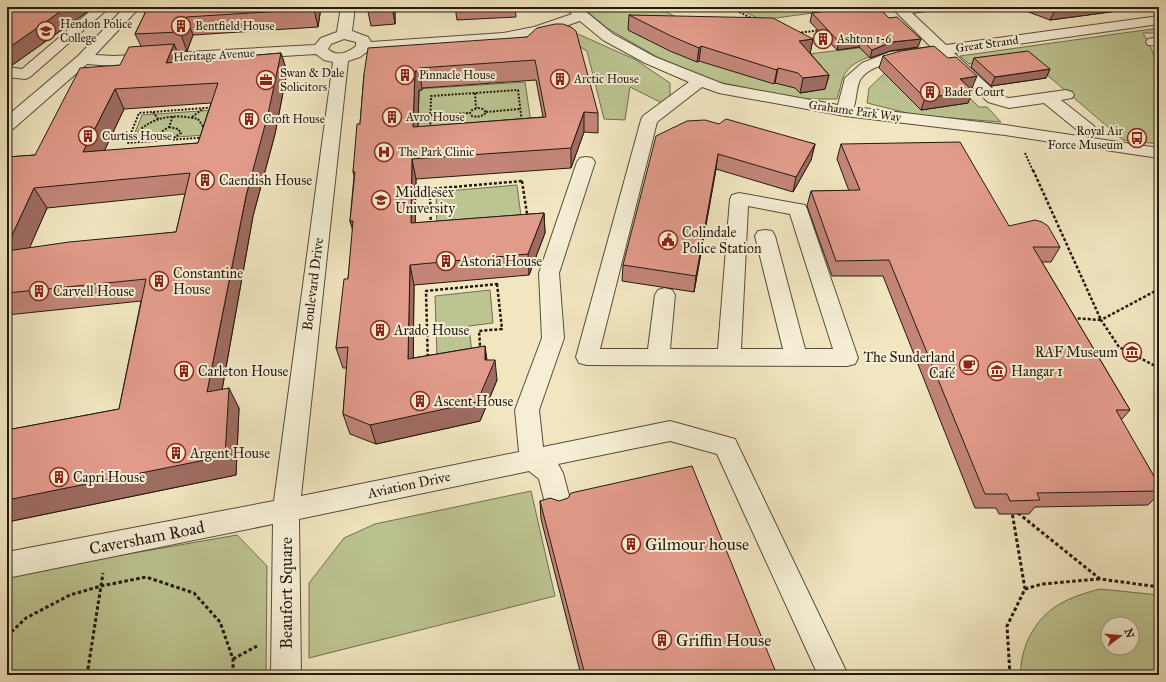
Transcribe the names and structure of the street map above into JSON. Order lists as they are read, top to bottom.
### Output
{
  "streets": {
    "street": [
      "Great Strand",
      "Heritage Avenue",
      "Grahame Park Way",
      "Boulevard Drive",
      "Aviation Drive",
      "Caversham Road",
      "Beaufort Square"
    ]
  },
  "crossings": [
    ["Great Strand", "Grahame Park Way"],
    ["Boulevard Drive", "Aviation Drive"],
    ["Boulevard Drive", "Caversham Road"],
    ["Boulevard Drive", "Beaufort Square"],
    ["Aviation Drive", "Caversham Road"],
    ["Aviation Drive", "Beaufort Square"],
    ["Caversham Road", "Beaufort Square"]
  ],
  "places": {
    "building": [
      "Bentfield House",
      "Ashton 1-6",
      "Pinnacle House",
      "Arctic House",
      "Bader Court",
      "Avro House",
      "Croft House",
      "Curtiss House",
      "Caendish House",
      "Astoria House",
      "Constantine House",
      "Carvell House",
      "Arado House",
      "Carleton House",
      "Ascent House",
      "Argent House",
      "Capri House",
      "Gilmour house",
      "Griffin House"
    ],
    "school or university": ["Hendon Police College", "Middlesex University"],
    "office": ["Swan & Dale Solicitors"],
    "bus stop": ["Royal Air Force Museum"],
    "hospital": ["The Park Clinic"],
    "public building": ["Colindale Police Station"],
    "museum": ["RAF Museum", "Hangar 1"],
    "cafe": ["The Sunderland Café"]
  },
  "north": "right"
}
